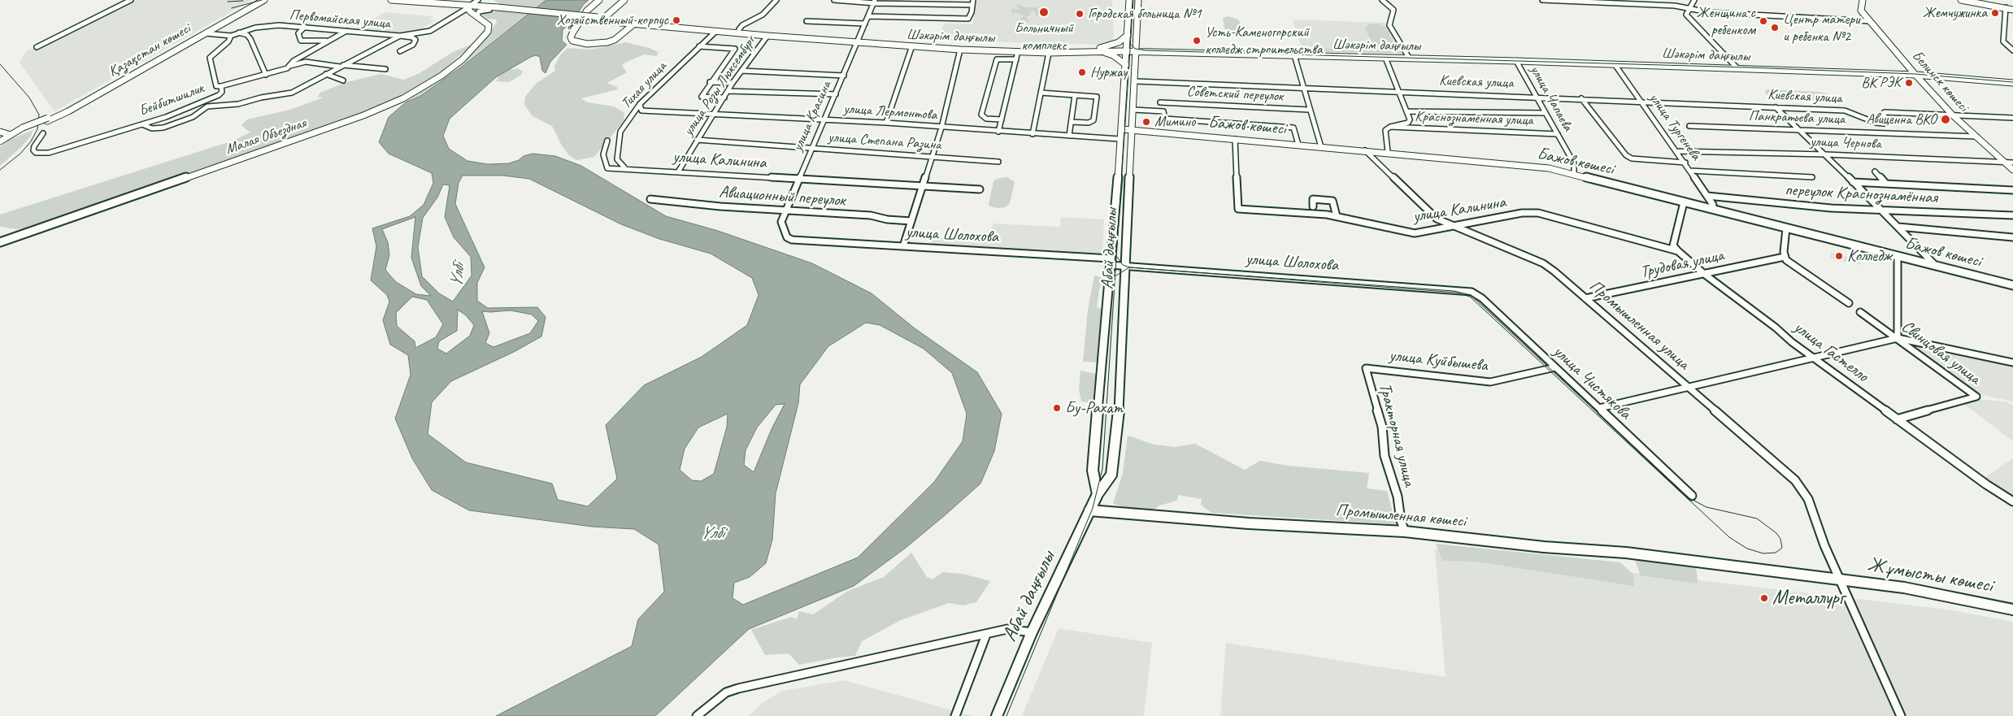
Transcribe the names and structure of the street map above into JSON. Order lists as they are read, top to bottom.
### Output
{
  "streets": {
    "main road": [
      "Шәкәрім даңғылы",
      "Қазақстан көшесі",
      "Белинск көшесі",
      "Бажов көшесі",
      "Малая Объездная",
      "Абай даңғылы",
      "Промышленная көшесі",
      "Жұмысты көшесі"
    ],
    "street": [
      "Первомайская улица",
      "Киевская улица",
      "Тихая улица",
      "улица Розы Люксембург",
      "Советский переулок",
      "улица Чапаева",
      "Бейбитшилик",
      "улица Лермонтова",
      "улица Красина",
      "Панкратьева улица",
      "Краснознамённая улица",
      "улица Тургенева",
      "улица Степана Разина",
      "улица Чернова",
      "улица Калинина",
      "переулок Краснознамённая",
      "Авиационный переулок",
      "улица Шолохова",
      "Трудовая улица",
      "Промышленная улица",
      "улица Гастелло",
      "Свинцовая улица",
      "улица Куйбышева",
      "улица Чистякова",
      "Тракторная улица"
    ]
  },
  "crossings": [
    ["Первомайская улица", "Қазақстан көшесі"],
    ["Первомайская улица", "Бейбитшилик"],
    ["Первомайская улица", "Малая Объездная"],
    ["Шәкәрім даңғылы", "Белинск көшесі"],
    ["Шәкәрім даңғылы", "Тихая улица"],
    ["Шәкәрім даңғылы", "улица Розы Люксембург"],
    ["Шәкәрім даңғылы", "улица Чапаева"],
    ["Шәкәрім даңғылы", "улица Красина"],
    ["Шәкәрім даңғылы", "улица Тургенева"],
    ["Шәкәрім даңғылы", "Абай даңғылы"],
    ["Белинск көшесі", "Киевская улица"],
    ["Белинск көшесі", "Панкратьева улица"],
    ["Белинск көшесі", "улица Чернова"],
    ["Киевская улица", "улица Чапаева"],
    ["Киевская улица", "улица Тургенева"],
    ["Киевская улица", "Абай даңғылы"],
    ["Тихая улица", "улица Лермонтова"],
    ["Тихая улица", "улица Калинина"],
    ["улица Розы Люксембург", "улица Лермонтова"],
    ["улица Розы Люксембург", "улица Степана Разина"],
    ["улица Розы Люксембург", "улица Калинина"],
    ["улица Чапаева", "Краснознамённая улица"],
    ["улица Чапаева", "Бажов көшесі"],
    ["улица Лермонтова", "улица Красина"],
    ["улица Лермонтова", "Абай даңғылы"],
    ["улица Красина", "улица Степана Разина"],
    ["улица Красина", "улица Калинина"],
    ["улица Красина", "Авиационный переулок"],
    ["улица Красина", "улица Шолохова"],
    ["Бажов көшесі", "улица Тургенева"],
    ["Бажов көшесі", "улица Калинина"],
    ["Бажов көшесі", "Абай даңғылы"],
    ["Бажов көшесі", "Промышленная улица"],
    ["улица Тургенева", "улица Чернова"],
    ["улица Тургенева", "переулок Краснознамённая"],
    ["улица Калинина", "Промышленная улица"],
    ["улица Калинина", "улица Гастелло"],
    ["улица Шолохова", "Абай даңғылы"],
    ["улица Шолохова", "улица Чистякова"],
    ["Абай даңғылы", "Промышленная көшесі"],
    ["Трудовая улица", "Промышленная улица"],
    ["Трудовая улица", "улица Гастелло"],
    ["Промышленная улица", "Промышленная көшесі"],
    ["Промышленная улица", "Жұмысты көшесі"],
    ["улица Гастелло", "Свинцовая улица"],
    ["улица Куйбышева", "улица Чистякова"],
    ["улица Куйбышева", "Тракторная улица"],
    ["Тракторная улица", "Промышленная көшесі"],
    ["Промышленная көшесі", "Жұмысты көшесі"]
  ],
  "water": ["Үлбі"],
  "places": [
    "Больничный комплекс",
    "Жемчужинка",
    "Городская больница №1",
    "Хозяйственный корпус",
    "Женщина с ребенком",
    "Центр матери и ребенка №2",
    "Усть-Каменогорский колледж строительства",
    "Нуржау",
    "ВК РЭК",
    "Авиценна ВКО",
    "Мимино",
    "Колледж",
    "Бу-Рахат",
    "Металлург"
  ]
}
